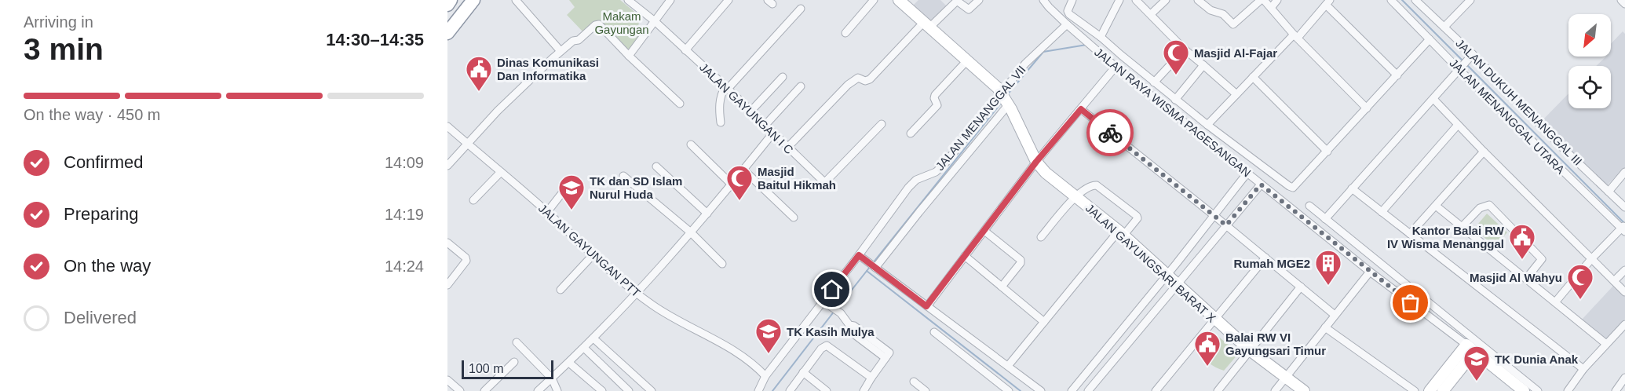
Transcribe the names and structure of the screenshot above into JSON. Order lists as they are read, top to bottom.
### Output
{
  "streets": {
    "street": [
      "JALAN DUKUH MENANGGAL III",
      "JALAN GAYUNGAN I C",
      "JALAN RAYA WISMA PAGESANGAN",
      "JALAN MENANGGAL UTARA",
      "JALAN MENANGGAL VII",
      "JALAN GAYUNGAN PTT",
      "JALAN GAYUNGSARI BARAT X"
    ]
  },
  "crossings": [
    ["JALAN RAYA WISMA PAGESANGAN", "JALAN MENANGGAL VII"],
    ["JALAN MENANGGAL VII", "JALAN GAYUNGAN PTT"],
    ["JALAN MENANGGAL VII", "JALAN GAYUNGSARI BARAT X"]
  ],
  "parks": ["Makam Gayungan"],
  "places": {
    "mosque": ["Masjid Al-Fajar", "Masjid Baitul Hikmah", "Masjid Al Wahyu"],
    "public building": ["Dinas Komunikasi Dan Informatika", "Kantor Balai RW IV Wisma Menanggal", "Balai RW VI Gayungsari Timur"],
    "school or university": ["TK dan SD Islam Nurul Huda", "TK Kasih Mulya", "TK Dunia Anak"],
    "building": ["Rumah MGE2"]
  },
  "scale_bar": "100 m",
  "north": "bottom left",
  "page": {
    "heading": ["3 min", "Arriving in", "14:30–14:35"],
    "bar": "On the way · 450 m",
    "list": [
      ["Confirmed", "14:09"],
      ["Preparing", "14:19"],
      ["On the way", "14:24"],
      "Delivered"
    ],
    "scale": "100 m"
  }
}
